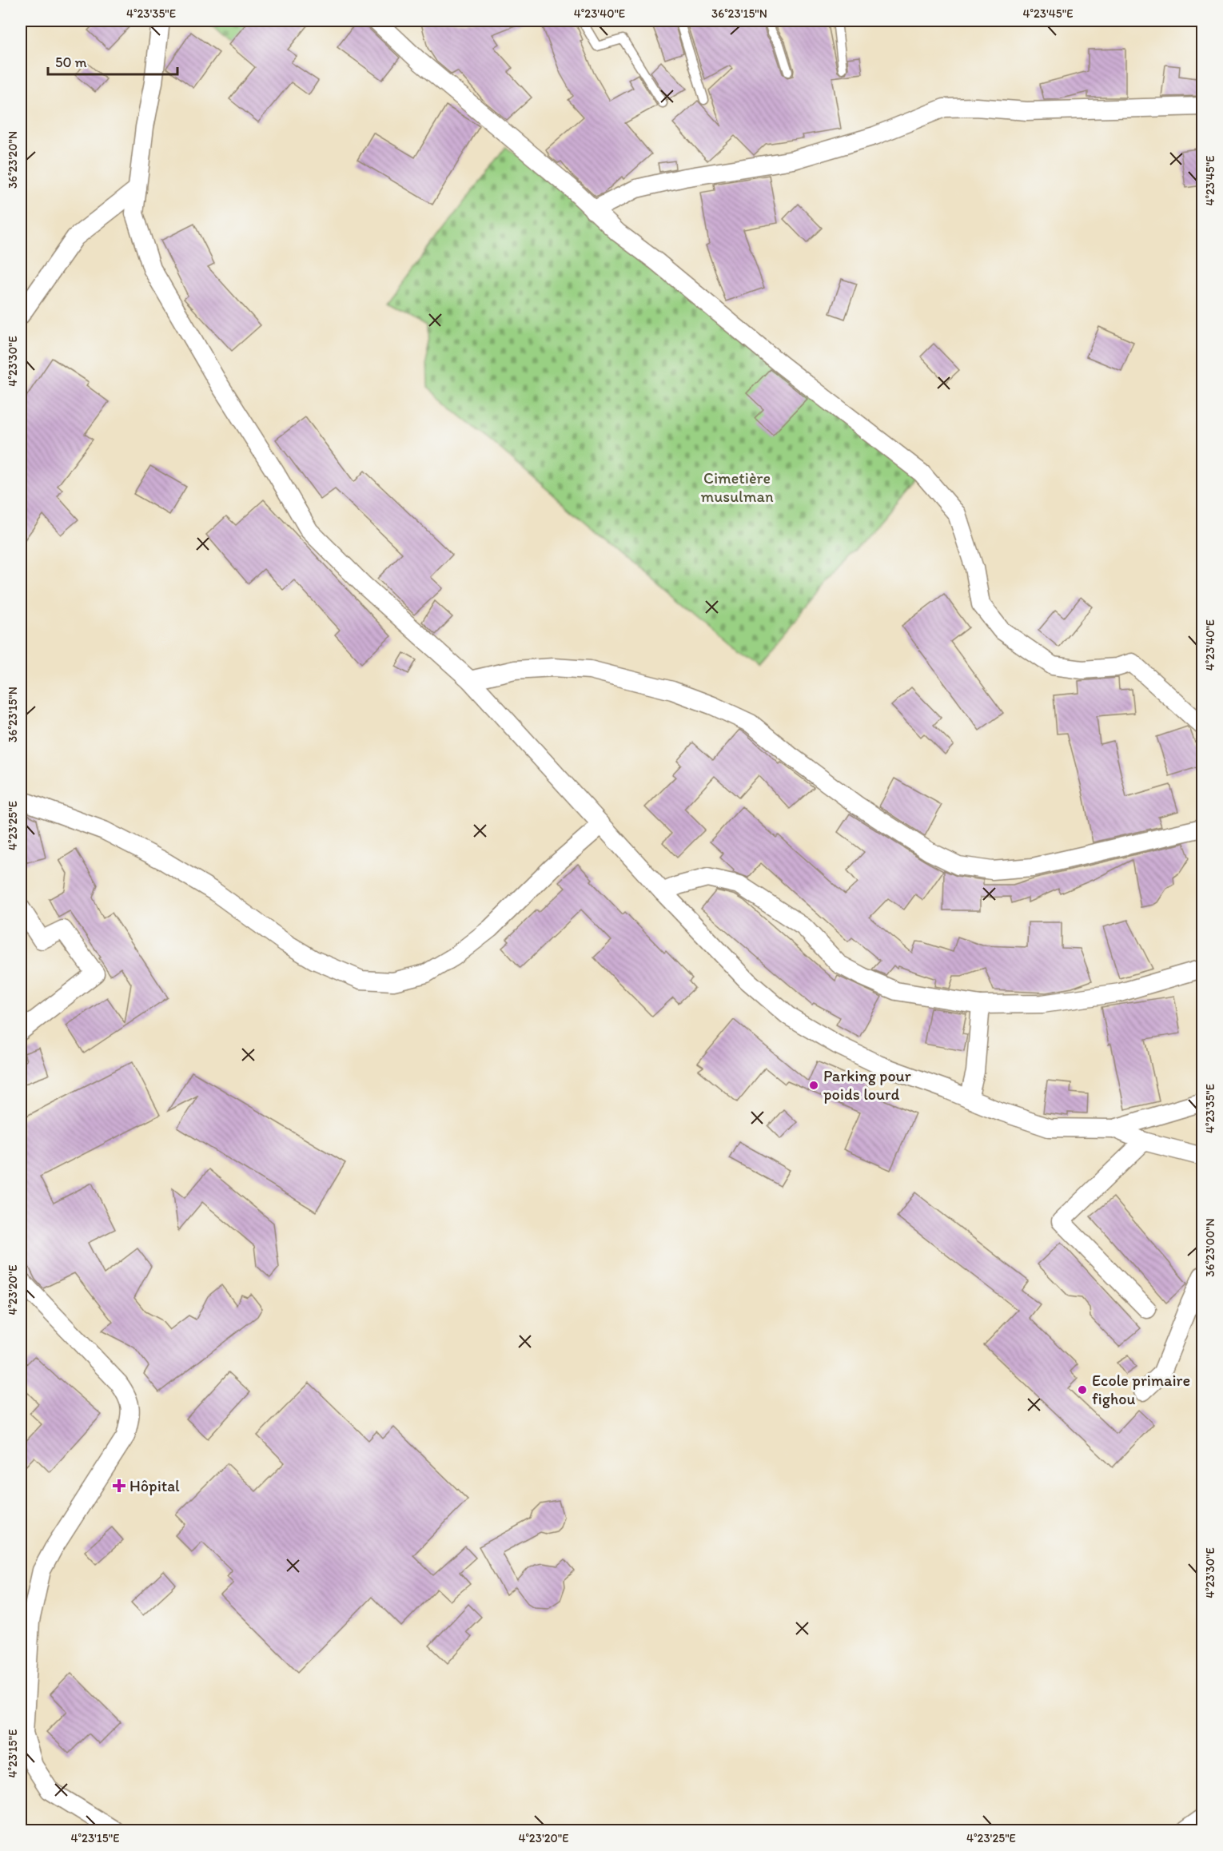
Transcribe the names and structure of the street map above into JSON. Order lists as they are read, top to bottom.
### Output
{
  "parks": ["Cimetière musulman"],
  "places": {
    "other": ["Parking pour poids lourd", "Ecole primaire fighou"],
    "health": ["Hôpital"]
  },
  "scale_bar": "50 m",
  "coordinates": [
    "4°23'35\"E",
    "4°23'40\"E",
    "36°23'15\"N",
    "4°23'45\"E",
    "36°23'20\"N",
    "4°23'30\"E",
    "4°23'25\"E",
    "36°23'00\"N",
    "4°23'20\"E",
    "4°23'15\"E"
  ]
}
